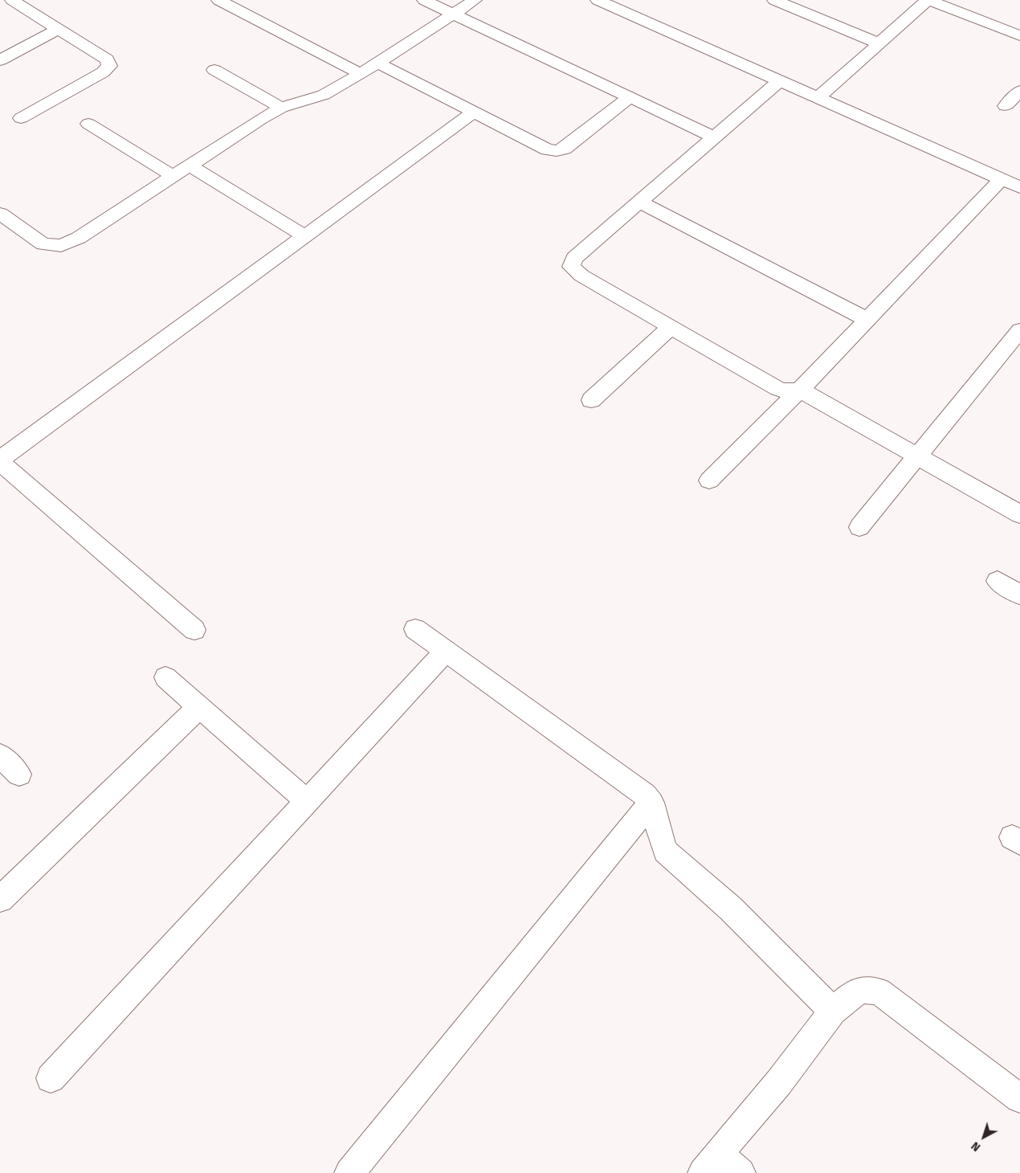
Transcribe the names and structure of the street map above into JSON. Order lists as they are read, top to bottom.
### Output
{
  "north": "bottom left"
}
